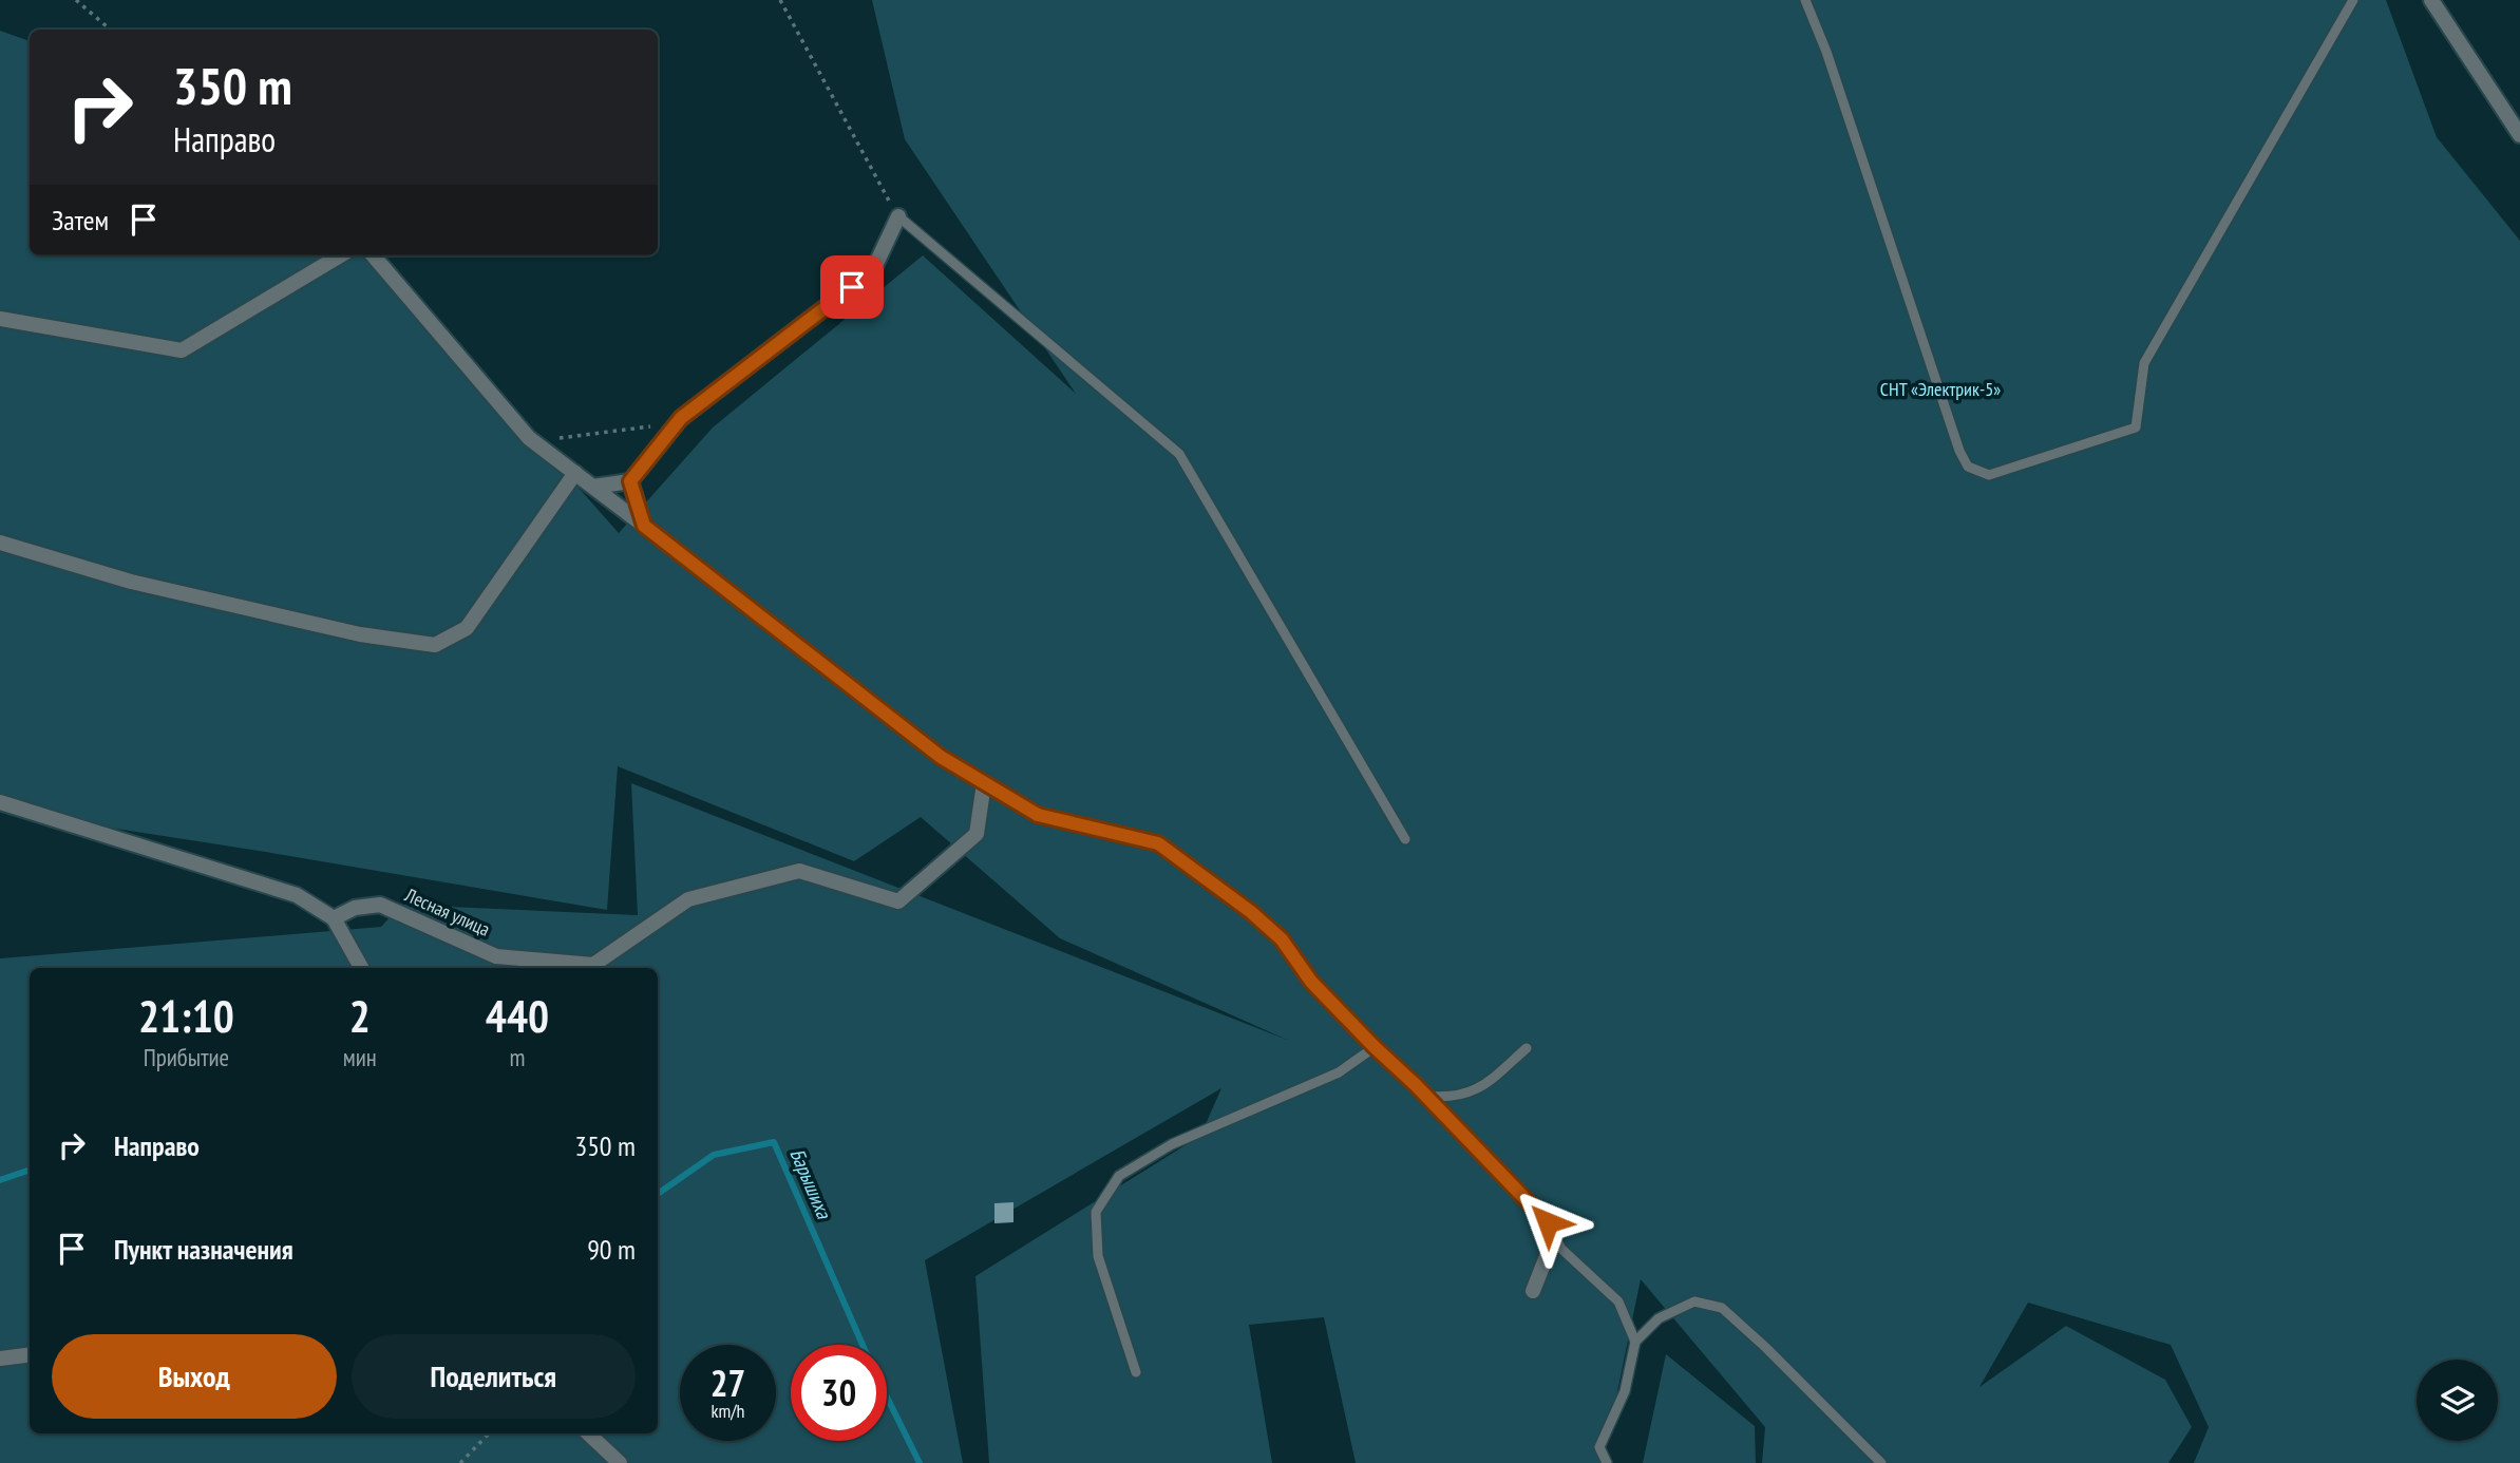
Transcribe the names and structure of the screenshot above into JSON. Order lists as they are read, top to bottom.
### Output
{
  "streets": {
    "street": ["Лесная улица"]
  },
  "water": ["Барышиха"],
  "parks": ["СНТ «Электрик-5»"],
  "page": {
    "turn": ["350 m", "Направо"],
    "then": "Затем",
    "eta": [
      "21:10",
      "Прибытие",
      "2",
      "мин",
      "440",
      "m"
    ],
    "list": [
      {
        "name": "Направо",
        "value": "350 m"
      },
      {
        "name": "Пункт назначения",
        "value": "90 m"
      }
    ],
    "buttons": ["Выход", "Поделиться"],
    "speed": "27 km/h",
    "limit": "30"
  }
}
